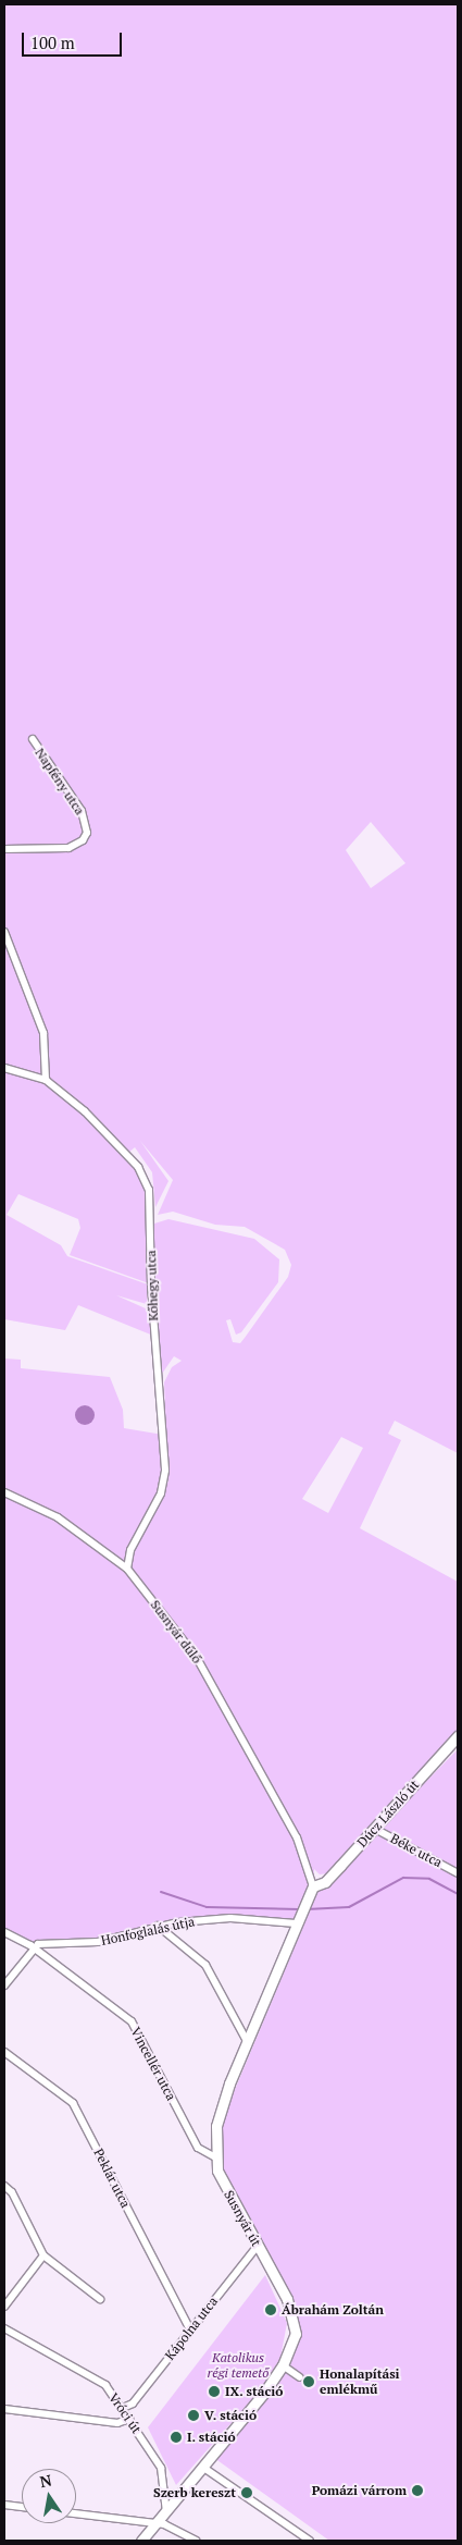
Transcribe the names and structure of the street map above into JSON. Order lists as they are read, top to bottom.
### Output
{
  "streets": {
    "street": [
      "Napfény utca",
      "Kőhegy utca",
      "Susnyár dűlő",
      "Dúcz László út",
      "Béke utca",
      "Honfoglalás útja",
      "Vincellér utca",
      "Peklár utca",
      "Susnyár út",
      "Kápolna utca",
      "Vróci út"
    ]
  },
  "crossings": [
    ["Kőhegy utca", "Susnyár dűlő"],
    ["Susnyár dűlő", "Dúcz László út"],
    ["Susnyár dűlő", "Susnyár út"],
    ["Dúcz László út", "Béke utca"],
    ["Dúcz László út", "Susnyár út"],
    ["Honfoglalás útja", "Vincellér utca"],
    ["Honfoglalás útja", "Susnyár út"],
    ["Vincellér utca", "Susnyár út"],
    ["Peklár utca", "Kápolna utca"],
    ["Susnyár út", "Kápolna utca"],
    ["Susnyár út", "Vróci út"],
    ["Kápolna utca", "Vróci út"]
  ],
  "parks": ["Katolikus régi temető"],
  "places": [
    "Ábrahám Zoltán",
    "Honalapítási emlékmű",
    "IX. stáció",
    "V. stáció",
    "I. stáció",
    "Pomázi várrom",
    "Szerb kereszt"
  ],
  "scale_bar": "100 m",
  "north": "top"
}
